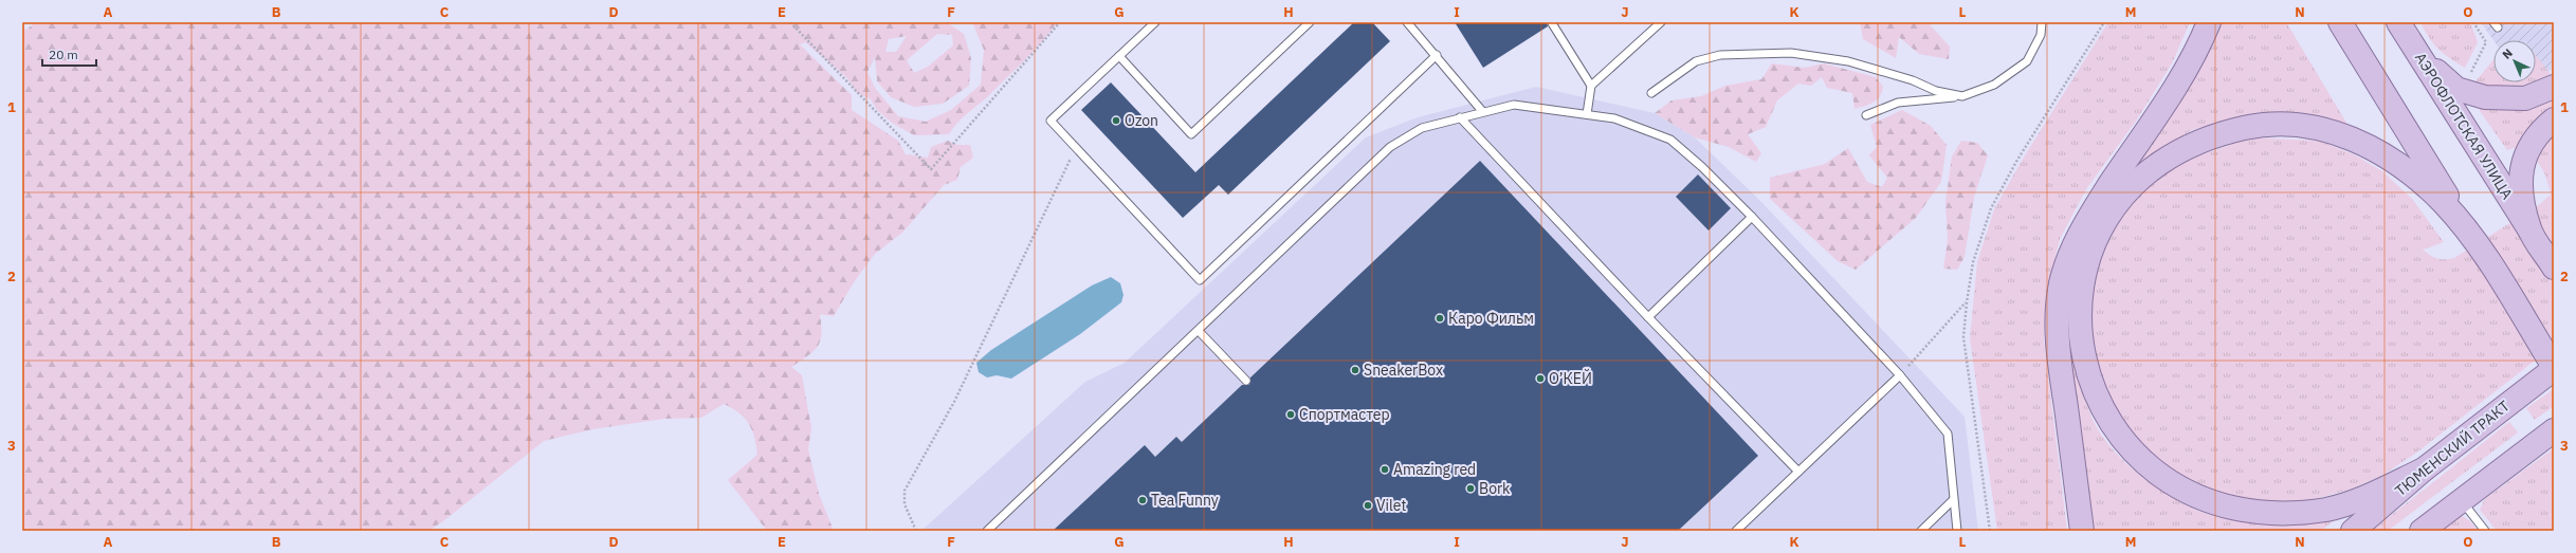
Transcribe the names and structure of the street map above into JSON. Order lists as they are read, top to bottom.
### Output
{
  "streets": {
    "main road": ["АЭРОФЛОТСКАЯ УЛИЦА", "ТЮМЕНСКИЙ ТРАКТ"]
  },
  "places": [
    "Ozon",
    "Каро Фильм",
    "SneakerBox",
    "О’КЕЙ",
    "Спортмастер",
    "Amazing red",
    "Bork",
    "Tea Funny",
    "Vilet"
  ],
  "scale_bar": "20 m",
  "north": "top left",
  "grid": {
    "columns": [
      "A",
      "B",
      "C",
      "D",
      "E",
      "F",
      "G",
      "H",
      "I",
      "J",
      "K",
      "L",
      "M",
      "N",
      "O"
    ],
    "rows": ["1", "2", "3"]
  }
}
